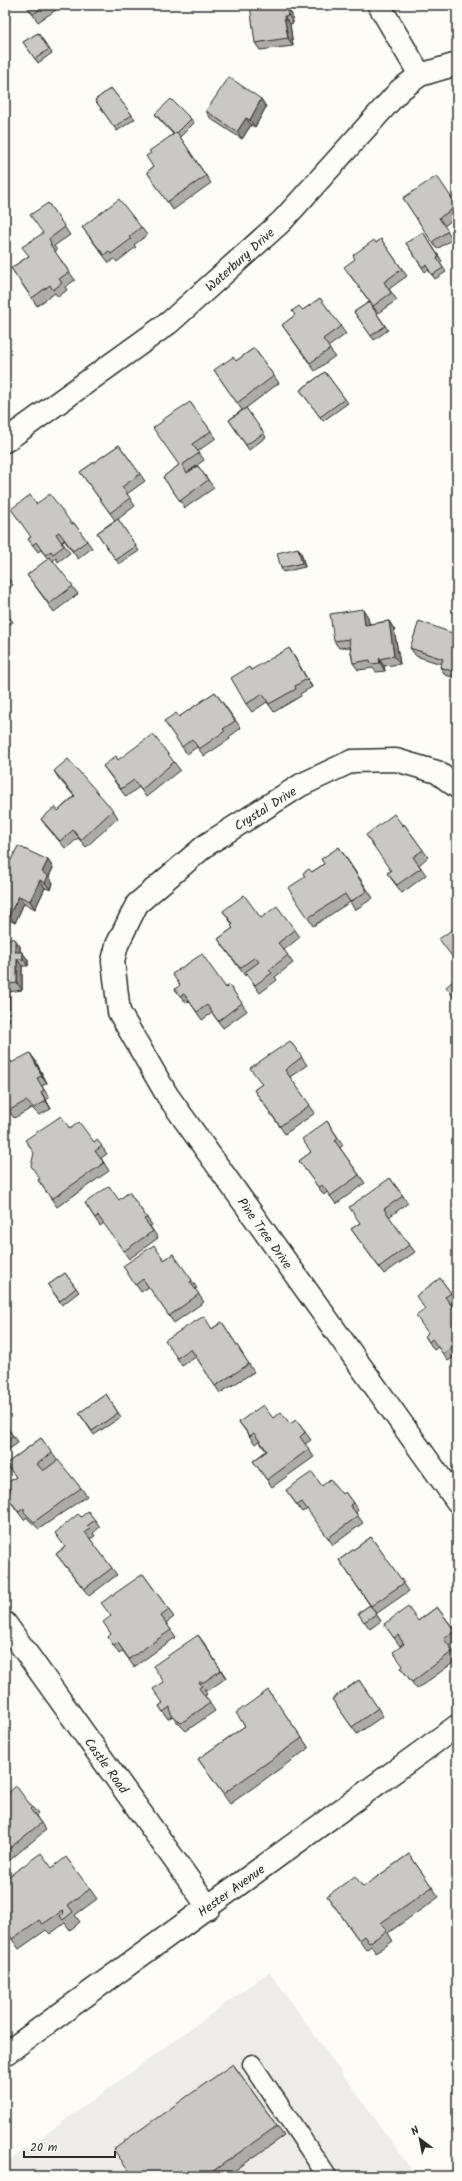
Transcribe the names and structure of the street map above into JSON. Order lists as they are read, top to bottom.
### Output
{
  "streets": {
    "street": [
      "Waterbury Drive",
      "Crystal Drive",
      "Pine Tree Drive",
      "Castle Road",
      "Hester Avenue"
    ]
  },
  "crossings": [
    ["Crystal Drive", "Pine Tree Drive"],
    ["Castle Road", "Hester Avenue"]
  ],
  "scale_bar": "20 m",
  "north": "top left"
}
